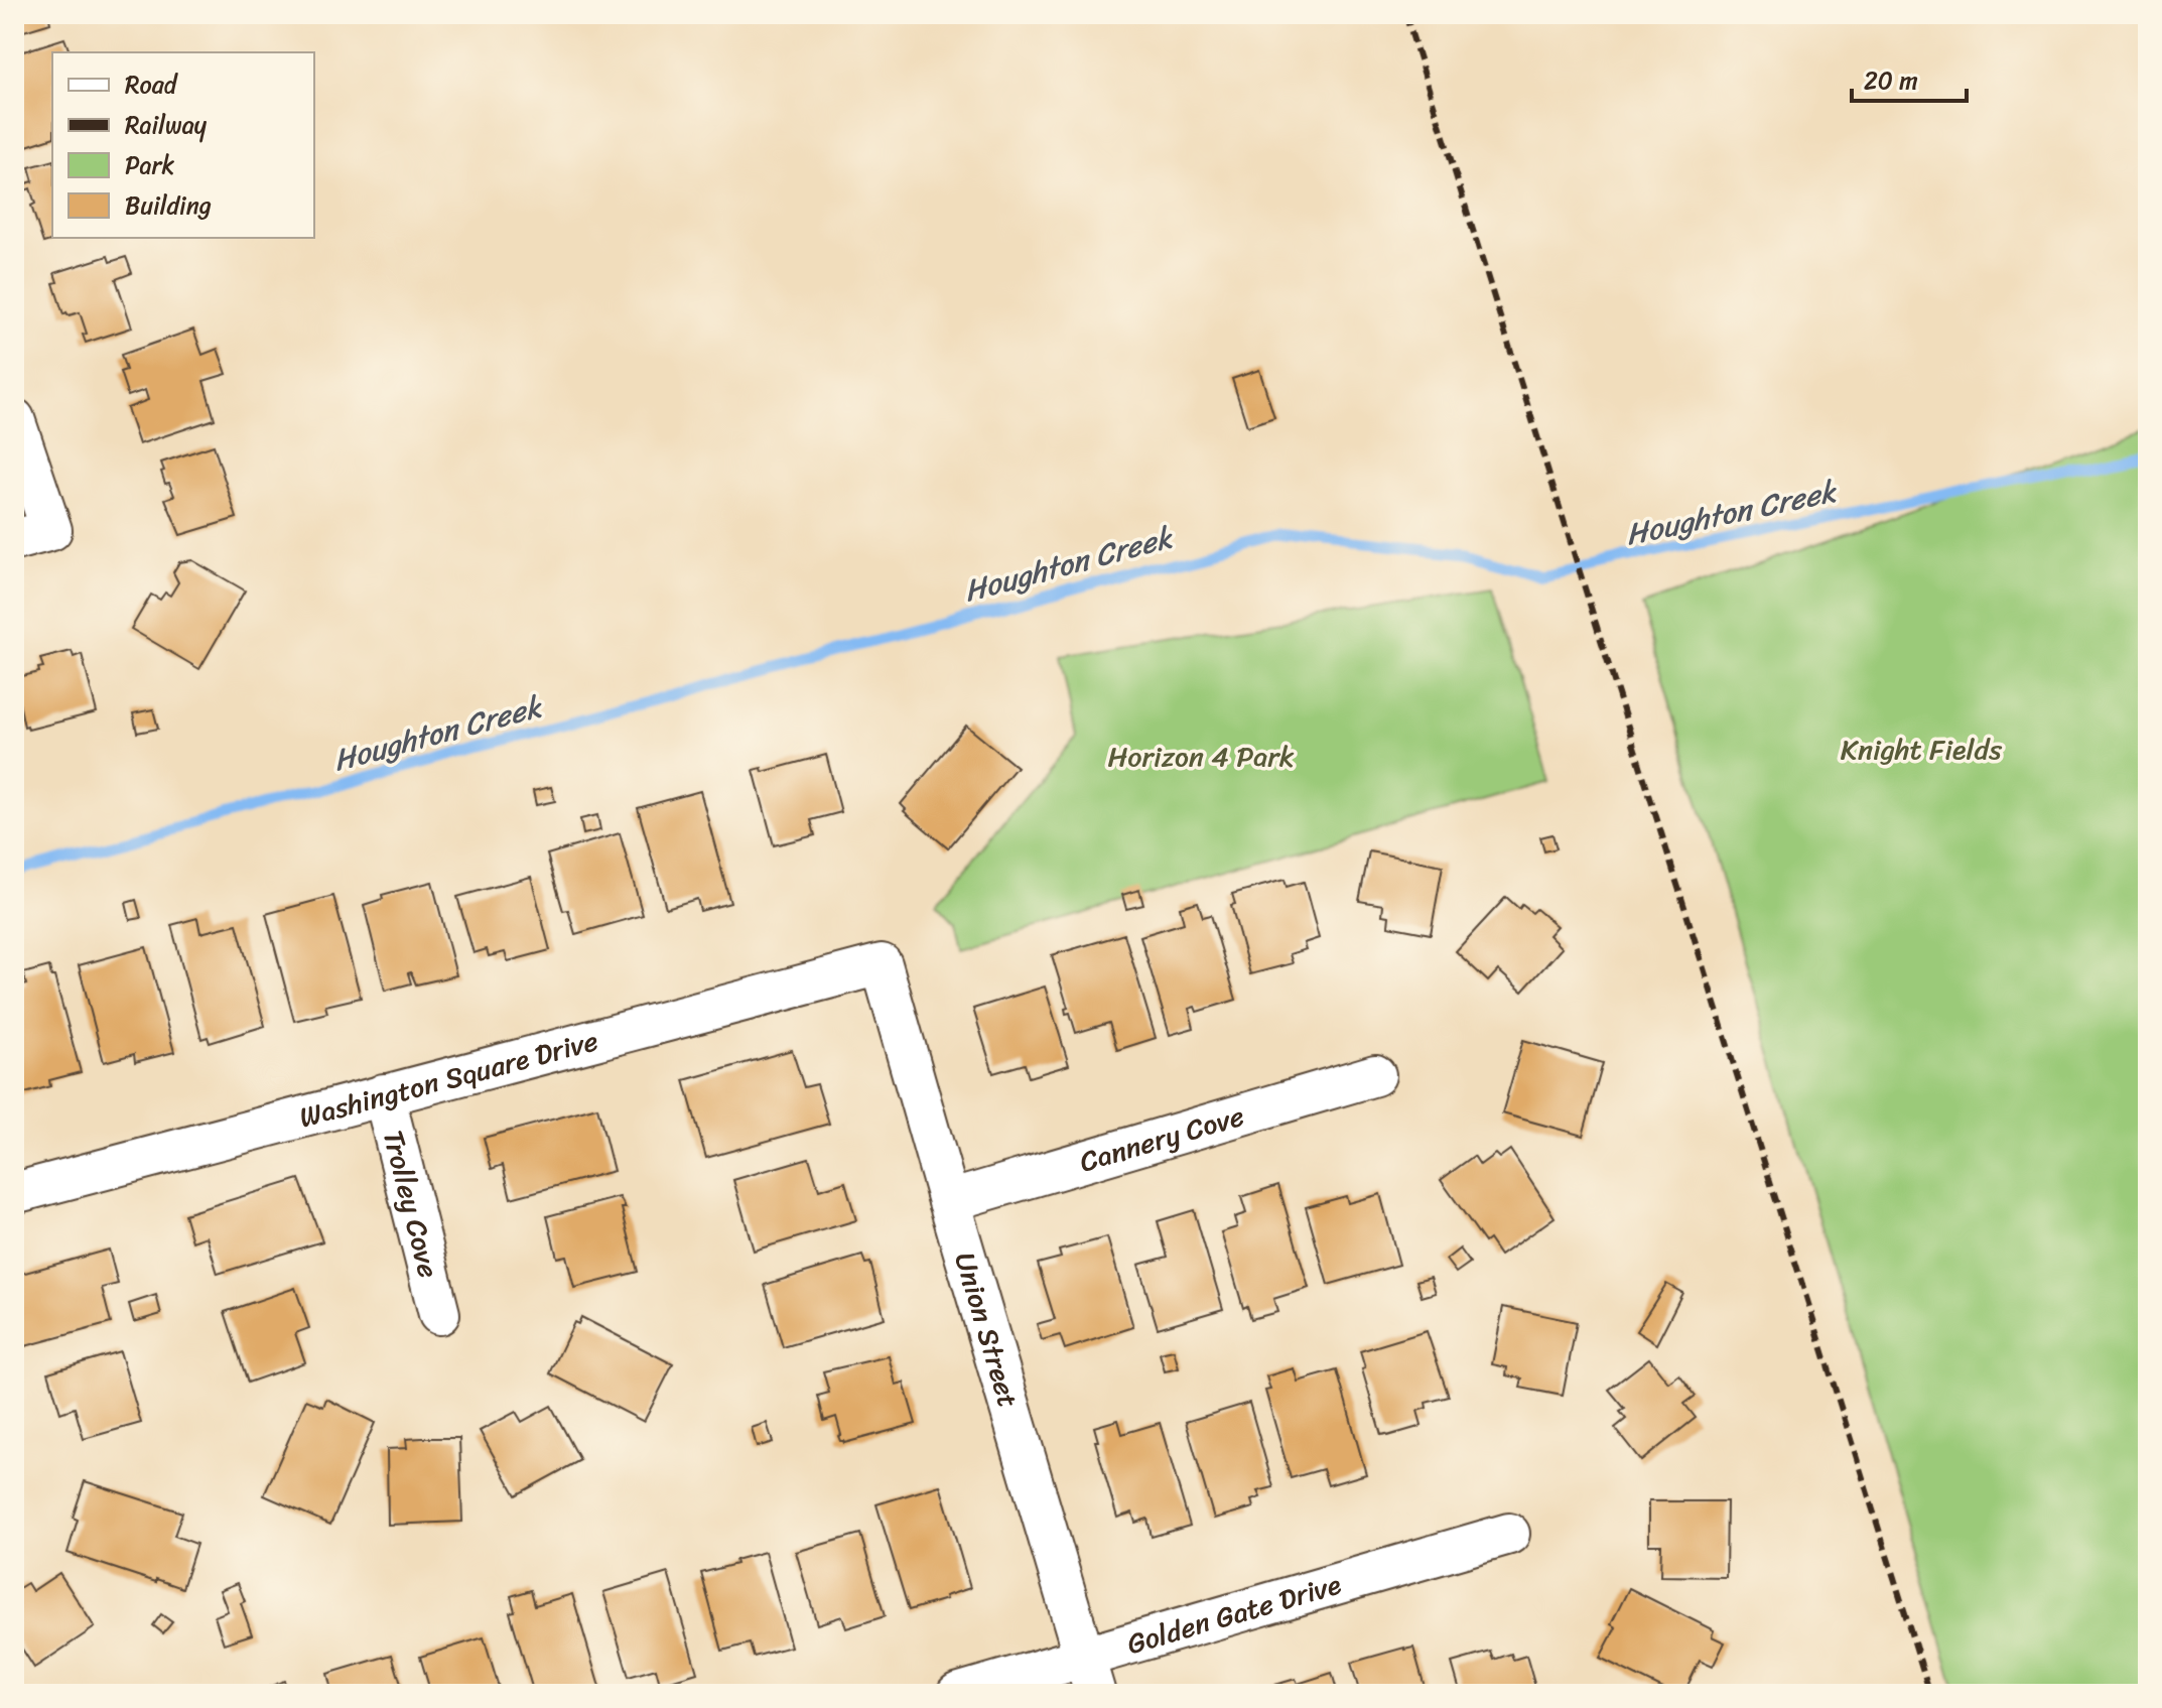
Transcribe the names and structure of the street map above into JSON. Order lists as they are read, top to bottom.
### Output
{
  "streets": {
    "street": [
      "Washington Square Drive",
      "Cannery Cove",
      "Trolley Cove",
      "Union Street",
      "Golden Gate Drive"
    ]
  },
  "crossings": [
    ["Washington Square Drive", "Trolley Cove"],
    ["Washington Square Drive", "Union Street"],
    ["Cannery Cove", "Union Street"],
    ["Union Street", "Golden Gate Drive"]
  ],
  "water": ["Houghton Creek"],
  "parks": ["Knight Fields", "Horizon 4 Park"],
  "legend": [
    "Road",
    "Railway",
    "Park",
    "Building"
  ],
  "scale_bar": "20 m"
}
